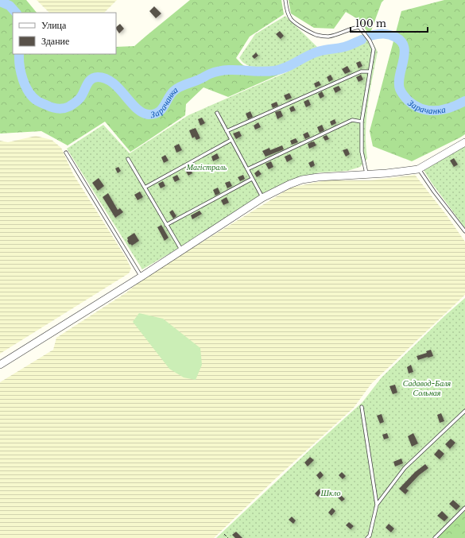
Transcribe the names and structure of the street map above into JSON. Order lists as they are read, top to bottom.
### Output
{
  "water": ["Зарачанка"],
  "parks": ["Магістраль", "Садавод-Баля Сольная", "Шкло"],
  "legend": ["Улица", "Здание"],
  "scale_bar": "100 m"
}
